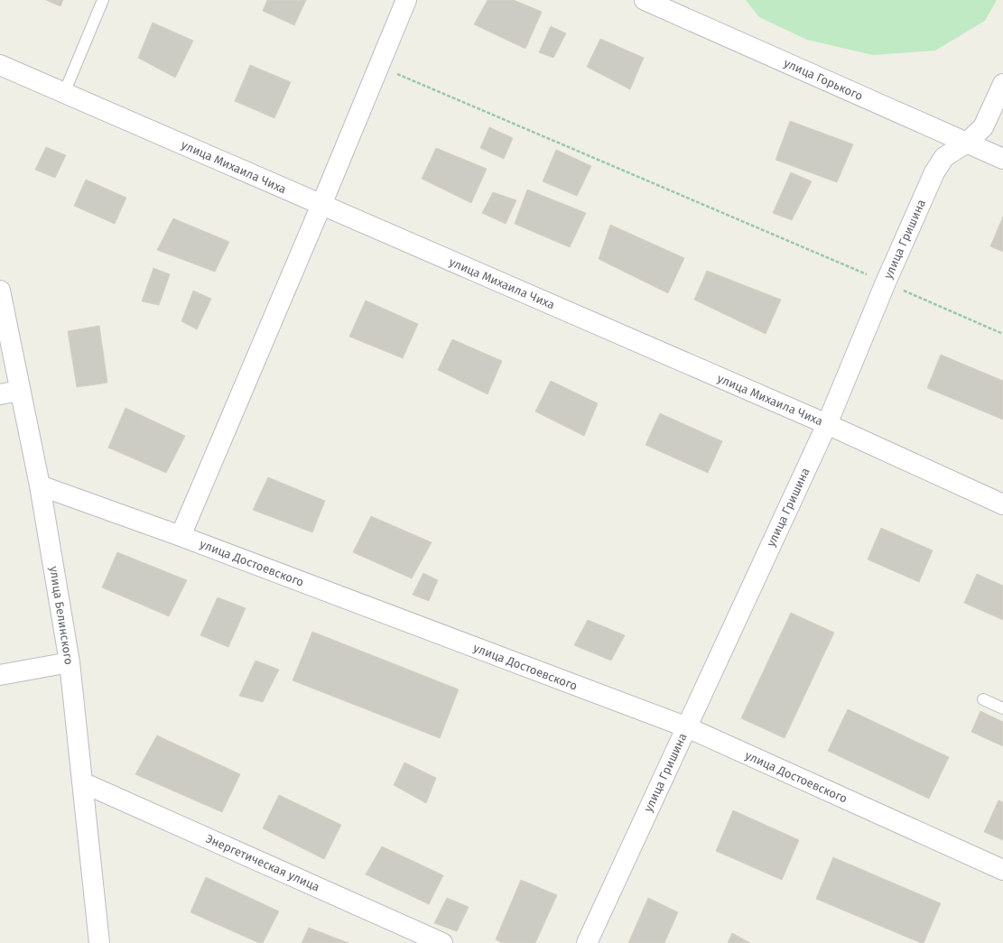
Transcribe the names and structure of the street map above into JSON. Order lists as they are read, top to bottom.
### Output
{
  "streets": {
    "street": [
      "улица Горького",
      "улица Михаила Чиха",
      "улица Гришина",
      "улица Достоевского",
      "улица Белинского",
      "Энергетическая улица"
    ]
  },
  "crossings": [
    ["улица Горького", "улица Гришина"],
    ["улица Михаила Чиха", "улица Гришина"],
    ["улица Гришина", "улица Достоевского"],
    ["улица Достоевского", "улица Белинского"],
    ["улица Белинского", "Энергетическая улица"]
  ]
}
